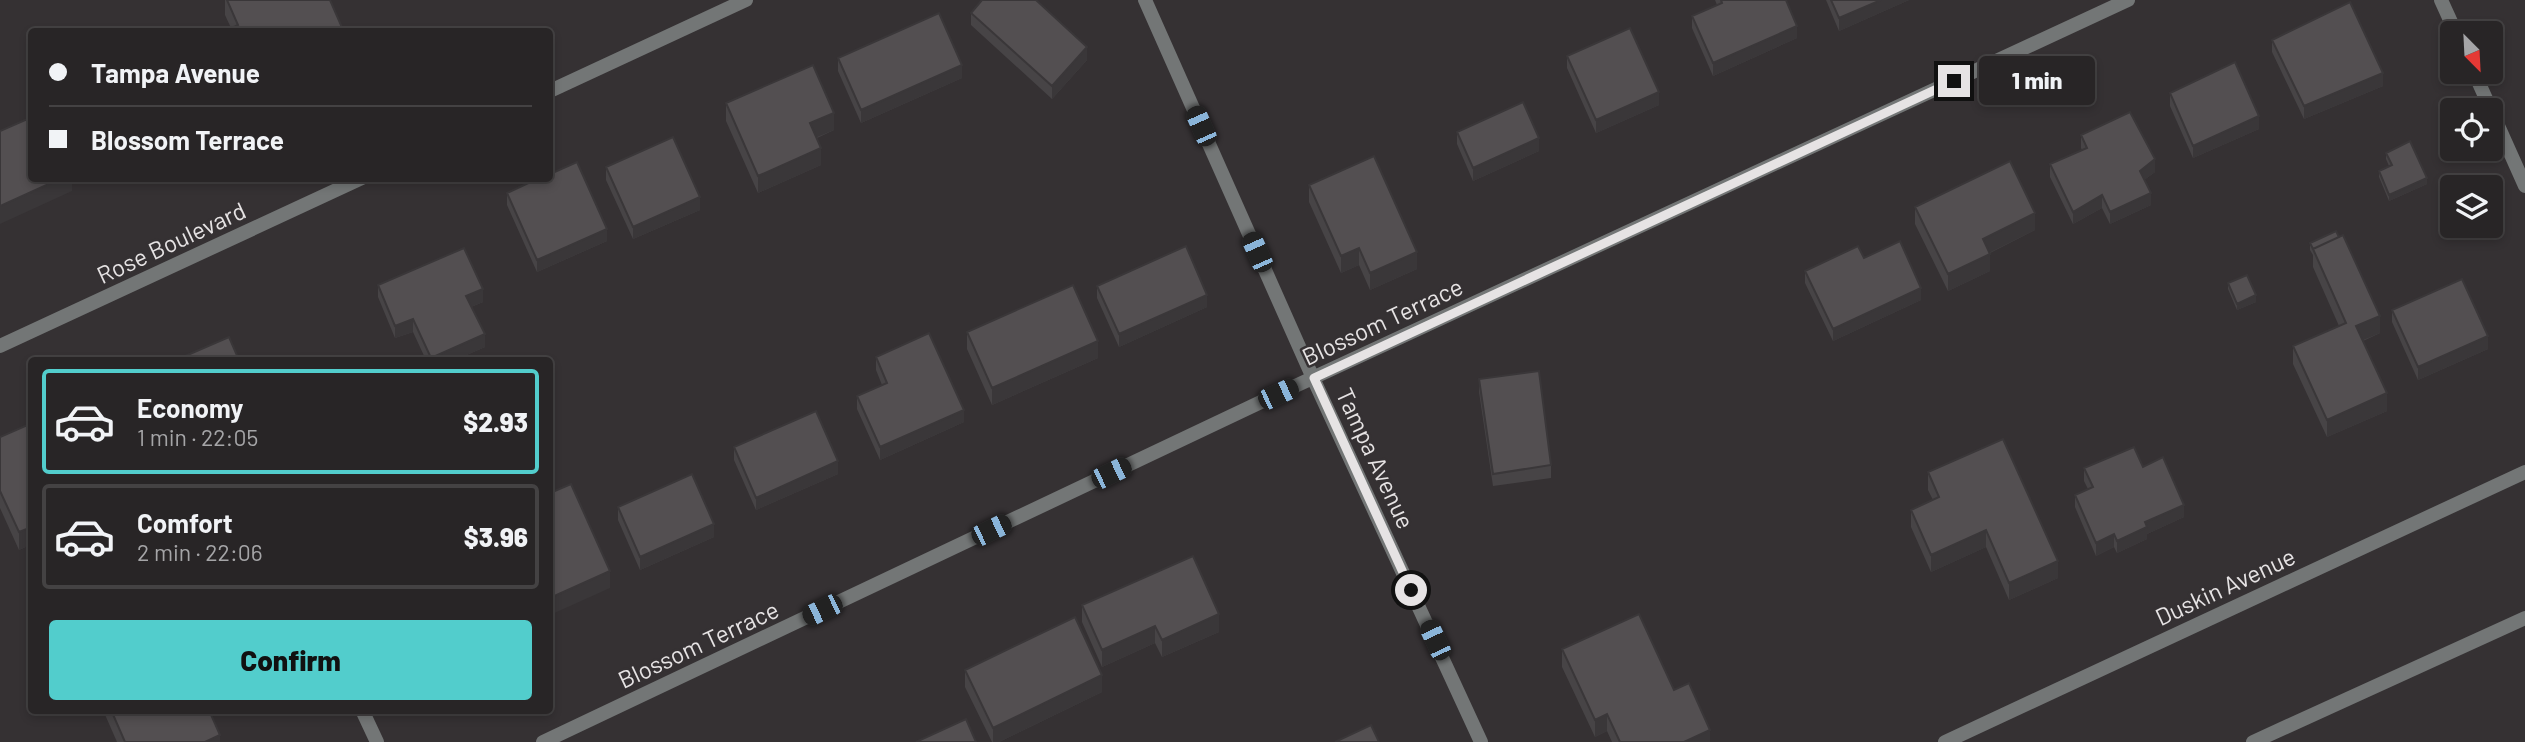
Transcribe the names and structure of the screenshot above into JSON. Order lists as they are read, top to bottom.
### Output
{
  "streets": {
    "street": [
      "Rose Boulevard",
      "Blossom Terrace",
      "Tampa Avenue",
      "Duskin Avenue"
    ]
  },
  "crossings": [
    ["Blossom Terrace", "Tampa Avenue"]
  ],
  "north": "bottom right",
  "page": {
    "banner": ["Tampa Avenue", "Blossom Terrace"],
    "bubble": "1 min",
    "list": [
      {
        "name": "Economy",
        "note": "1 min · 22:05",
        "value": "$2.93"
      },
      {
        "name": "Comfort",
        "note": "2 min · 22:06",
        "value": "$3.96"
      }
    ],
    "buttons": "Confirm"
  }
}
